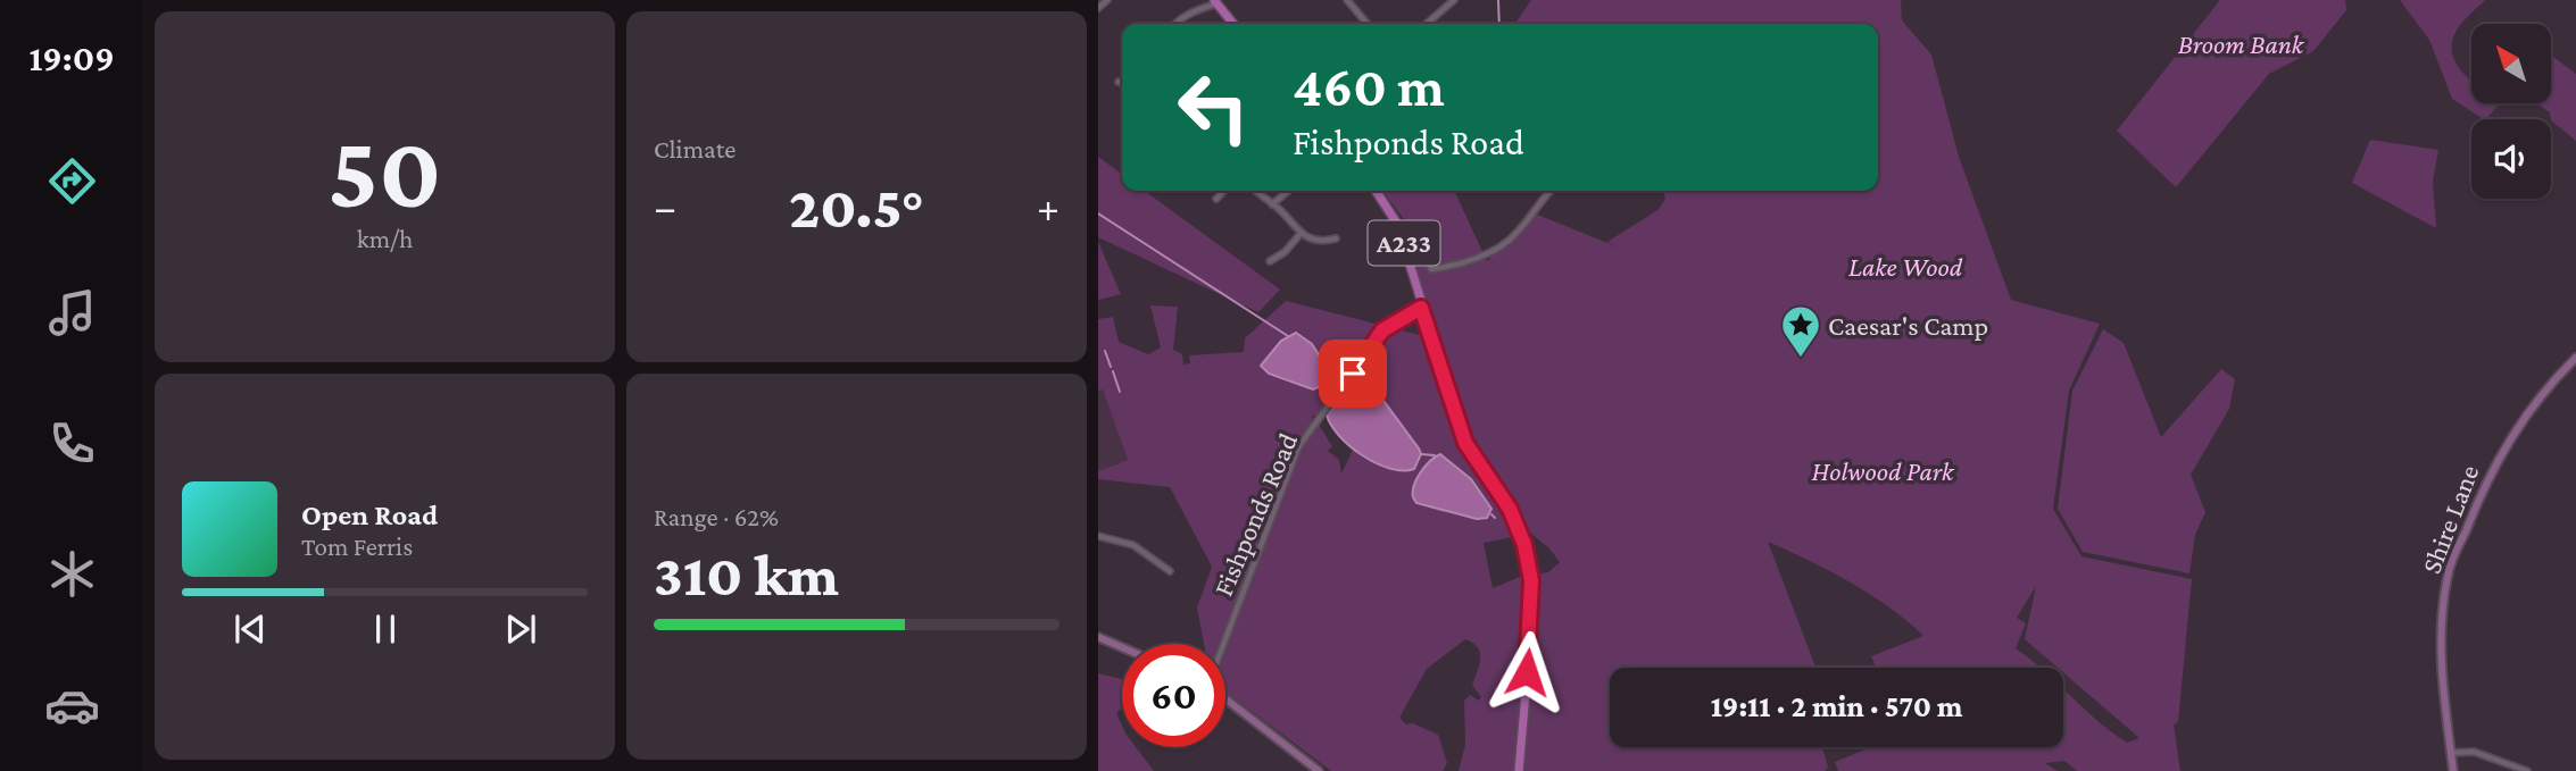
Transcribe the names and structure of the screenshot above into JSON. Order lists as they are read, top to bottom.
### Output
{
  "streets": {
    "main road": ["A233"],
    "street": ["Fishponds Road", "Shire Lane"]
  },
  "crossings": [
    ["A233", "Fishponds Road"]
  ],
  "parks": ["Broom Bank", "Lake Wood", "Holwood Park"],
  "places": {
    "place": ["Caesar's Camp"]
  },
  "north": "top left",
  "page": {
    "tabs": "19:09",
    "tile": [
      ["50", "km/h"],
      "Climate",
      ["Range · 62%", "310 km"]
    ],
    "turn": ["460 m", "Fishponds Road"],
    "heat": ["−", "20.5°", "+"],
    "song": ["Open Road", "Tom Ferris"],
    "limit": "60",
    "trip": "19:11 · 2 min · 570 m"
  }
}
